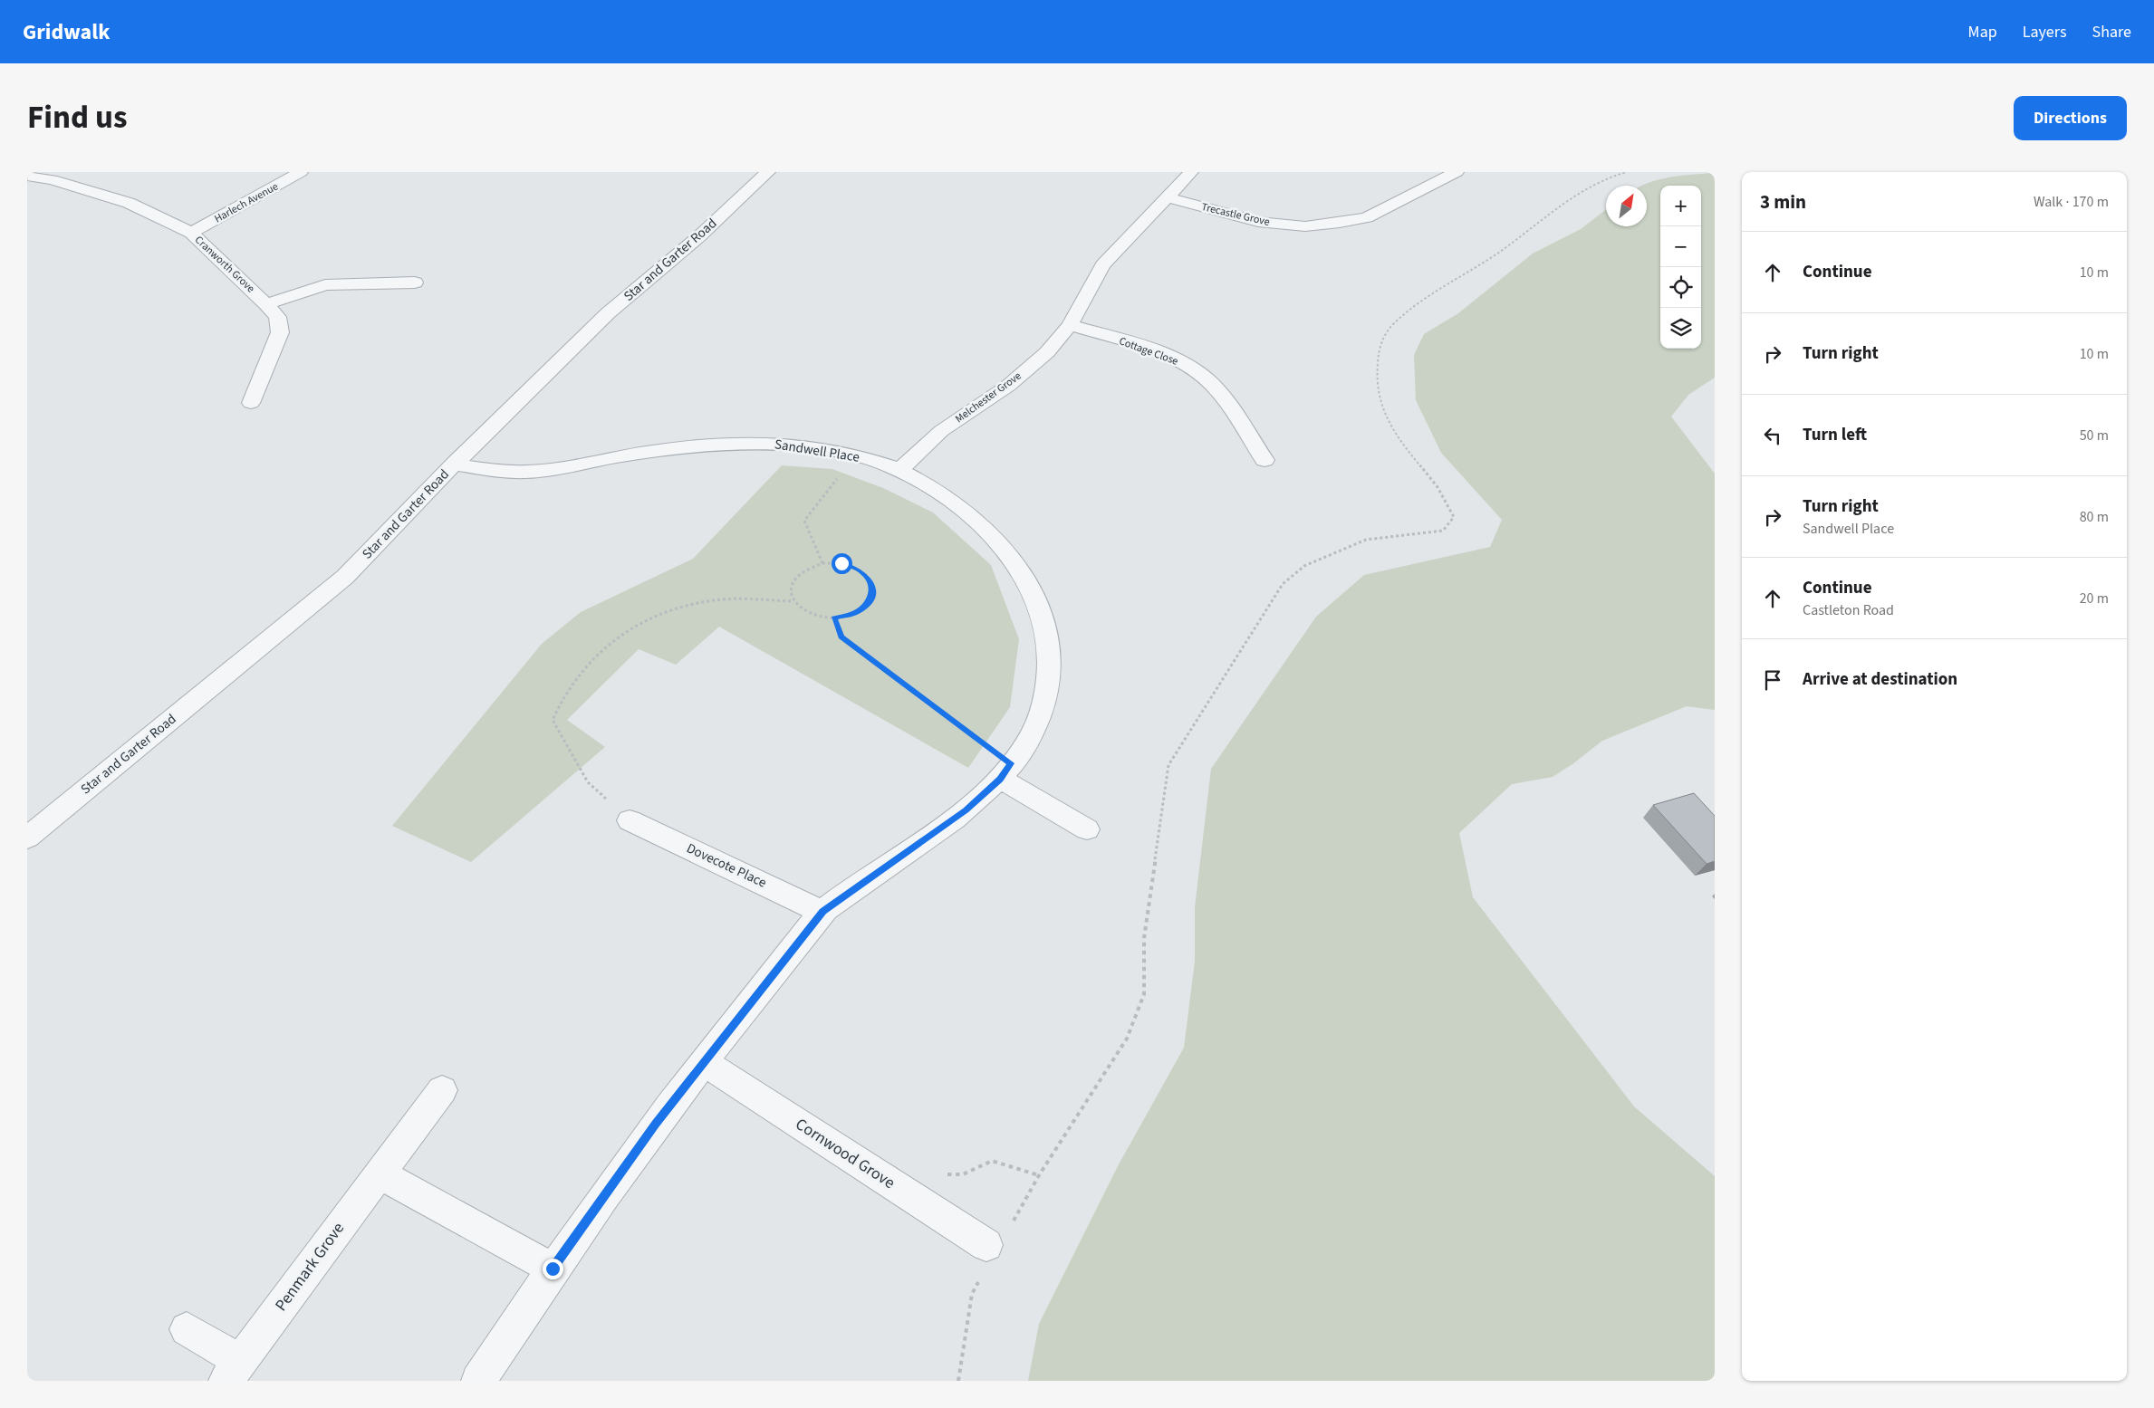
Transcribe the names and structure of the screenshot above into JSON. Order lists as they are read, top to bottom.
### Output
{
  "streets": {
    "street": [
      "Harlech Avenue",
      "Trecastle Grove",
      "Star and Garter Road",
      "Cranworth Grove",
      "Cottage Close",
      "Melchester Grove",
      "Sandwell Place",
      "Dovecote Place",
      "Cornwood Grove",
      "Penmark Grove"
    ]
  },
  "crossings": [
    ["Harlech Avenue", "Cranworth Grove"],
    ["Trecastle Grove", "Melchester Grove"],
    ["Star and Garter Road", "Sandwell Place"],
    ["Cottage Close", "Melchester Grove"],
    ["Melchester Grove", "Sandwell Place"],
    ["Sandwell Place", "Dovecote Place"],
    ["Sandwell Place", "Cornwood Grove"]
  ],
  "north": "top right",
  "page": {
    "header": "Gridwalk",
    "nav": ["Map", "Layers", "Share"],
    "title": "Find us",
    "buttons": "Directions",
    "heading": ["3 min", "Walk · 170 m"],
    "map_buttons": ["+", "−"],
    "list": [
      ["Continue", "10 m"],
      ["Turn right", "10 m"],
      ["Turn left", "50 m"],
      ["Turn right", "Sandwell Place", "80 m"],
      ["Continue", "Castleton Road", "20 m"],
      "Arrive at destination"
    ]
  }
}
